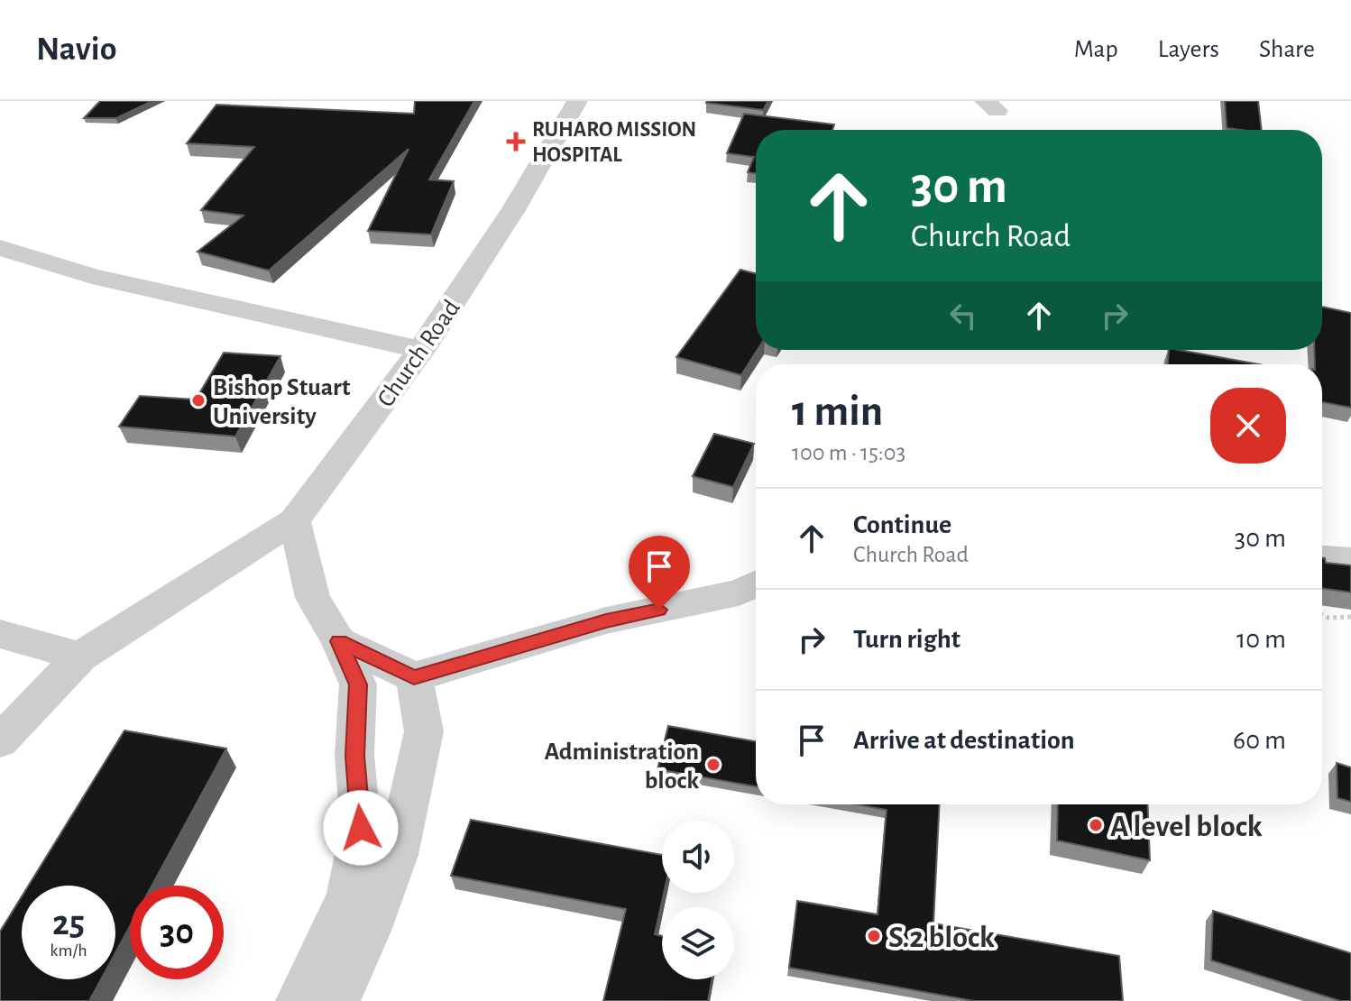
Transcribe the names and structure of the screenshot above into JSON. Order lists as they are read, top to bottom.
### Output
{
  "streets": {
    "street": ["Church Road"]
  },
  "places": {
    "health": ["RUHARO MISSION HOSPITAL"],
    "other": [
      "Bishop Stuart University",
      "Administration block",
      "A level block",
      "S.2 block"
    ]
  },
  "page": {
    "header": "Navio",
    "nav": ["Map", "Layers", "Share"],
    "turn": ["30 m", "Church Road"],
    "heading": ["1 min", "100 m · 15:03"],
    "list": [
      {
        "name": "Continue",
        "note": "Church Road",
        "value": "30 m"
      },
      {
        "name": "Turn right",
        "value": "10 m"
      },
      {
        "name": "Arrive at destination",
        "value": "60 m"
      }
    ],
    "speed": "25 km/h",
    "limit": "30"
  }
}
